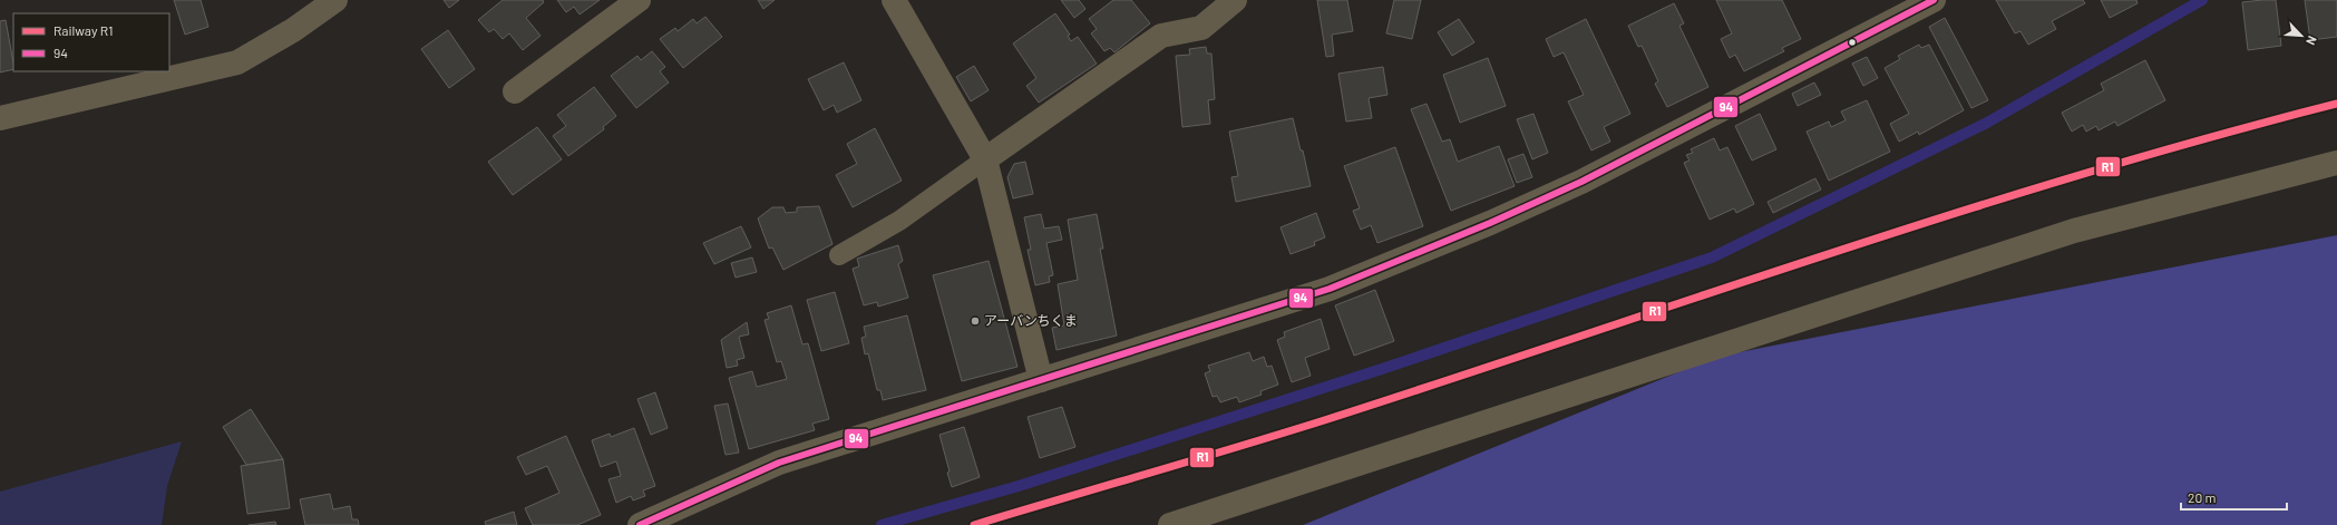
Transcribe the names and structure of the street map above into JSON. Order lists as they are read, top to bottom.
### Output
{
  "places": ["アーバンちくま"],
  "lines": ["transit line 94", "rail line R1"],
  "legend": ["Railway R1", "94"],
  "scale_bar": "20 m",
  "north": "bottom right"
}
